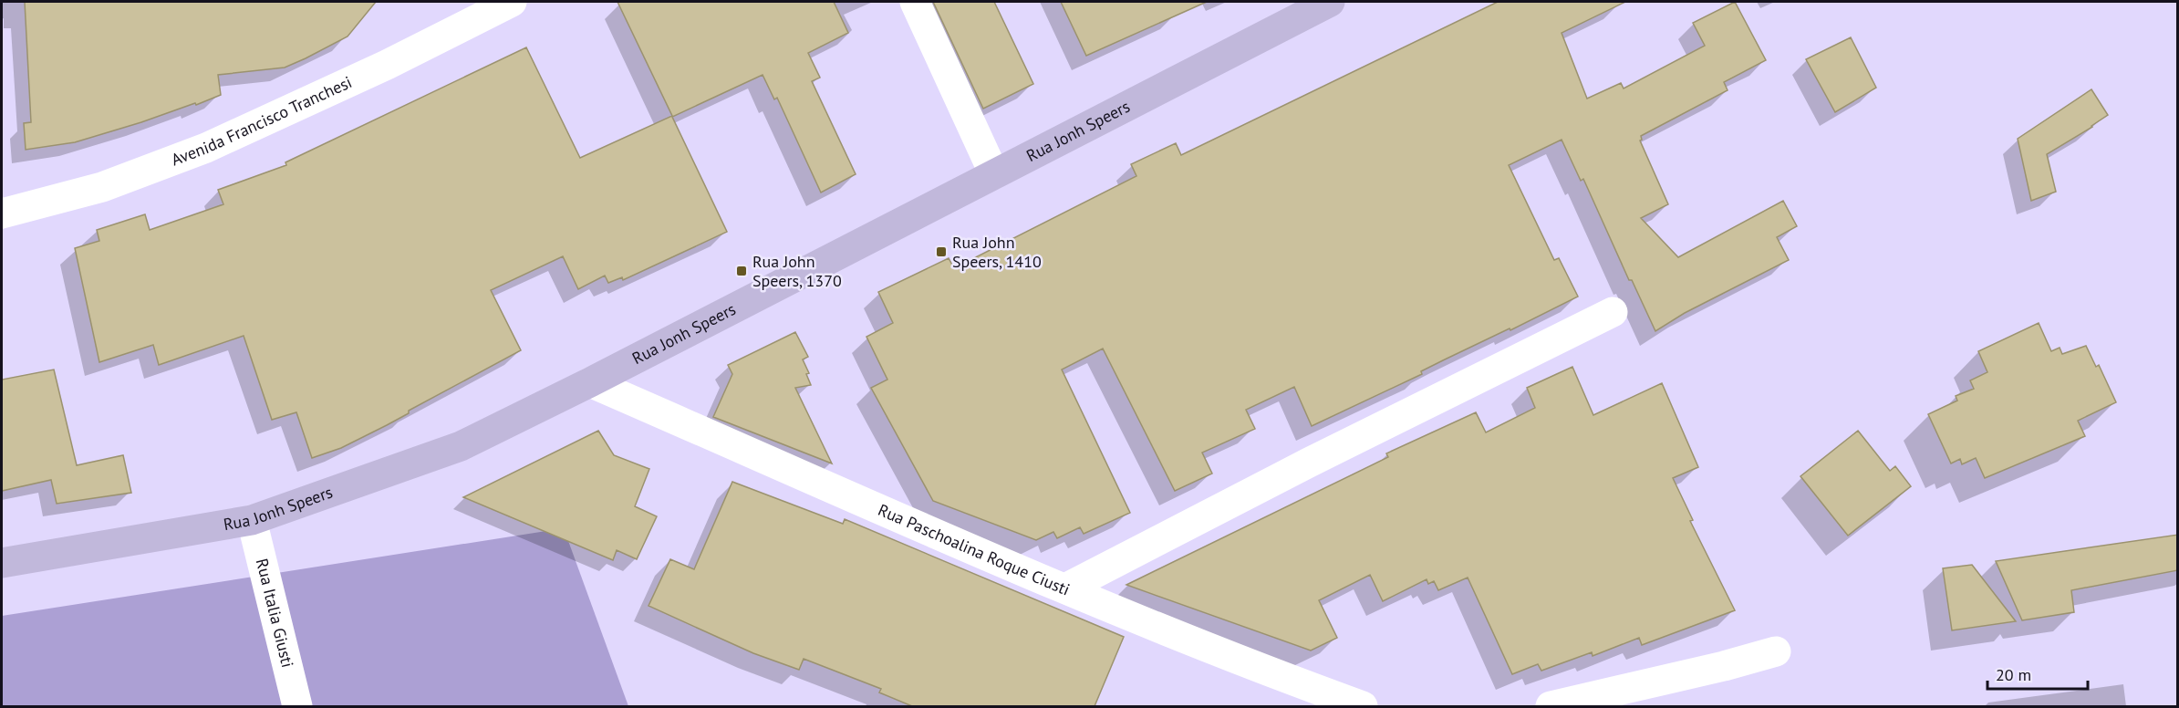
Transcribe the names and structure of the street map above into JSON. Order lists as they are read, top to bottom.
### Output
{
  "streets": {
    "main road": ["Rua Jonh Speers"],
    "street": ["Avenida Francisco Tranchesi", "Rua Paschoalina Roque Ciusti", "Rua Italia Giusti"]
  },
  "crossings": [
    ["Rua Jonh Speers", "Rua Paschoalina Roque Ciusti"],
    ["Rua Jonh Speers", "Rua Italia Giusti"]
  ],
  "places": {
    "transit": ["Rua John Speers, 1410", "Rua John Speers, 1370"]
  },
  "scale_bar": "20 m"
}
